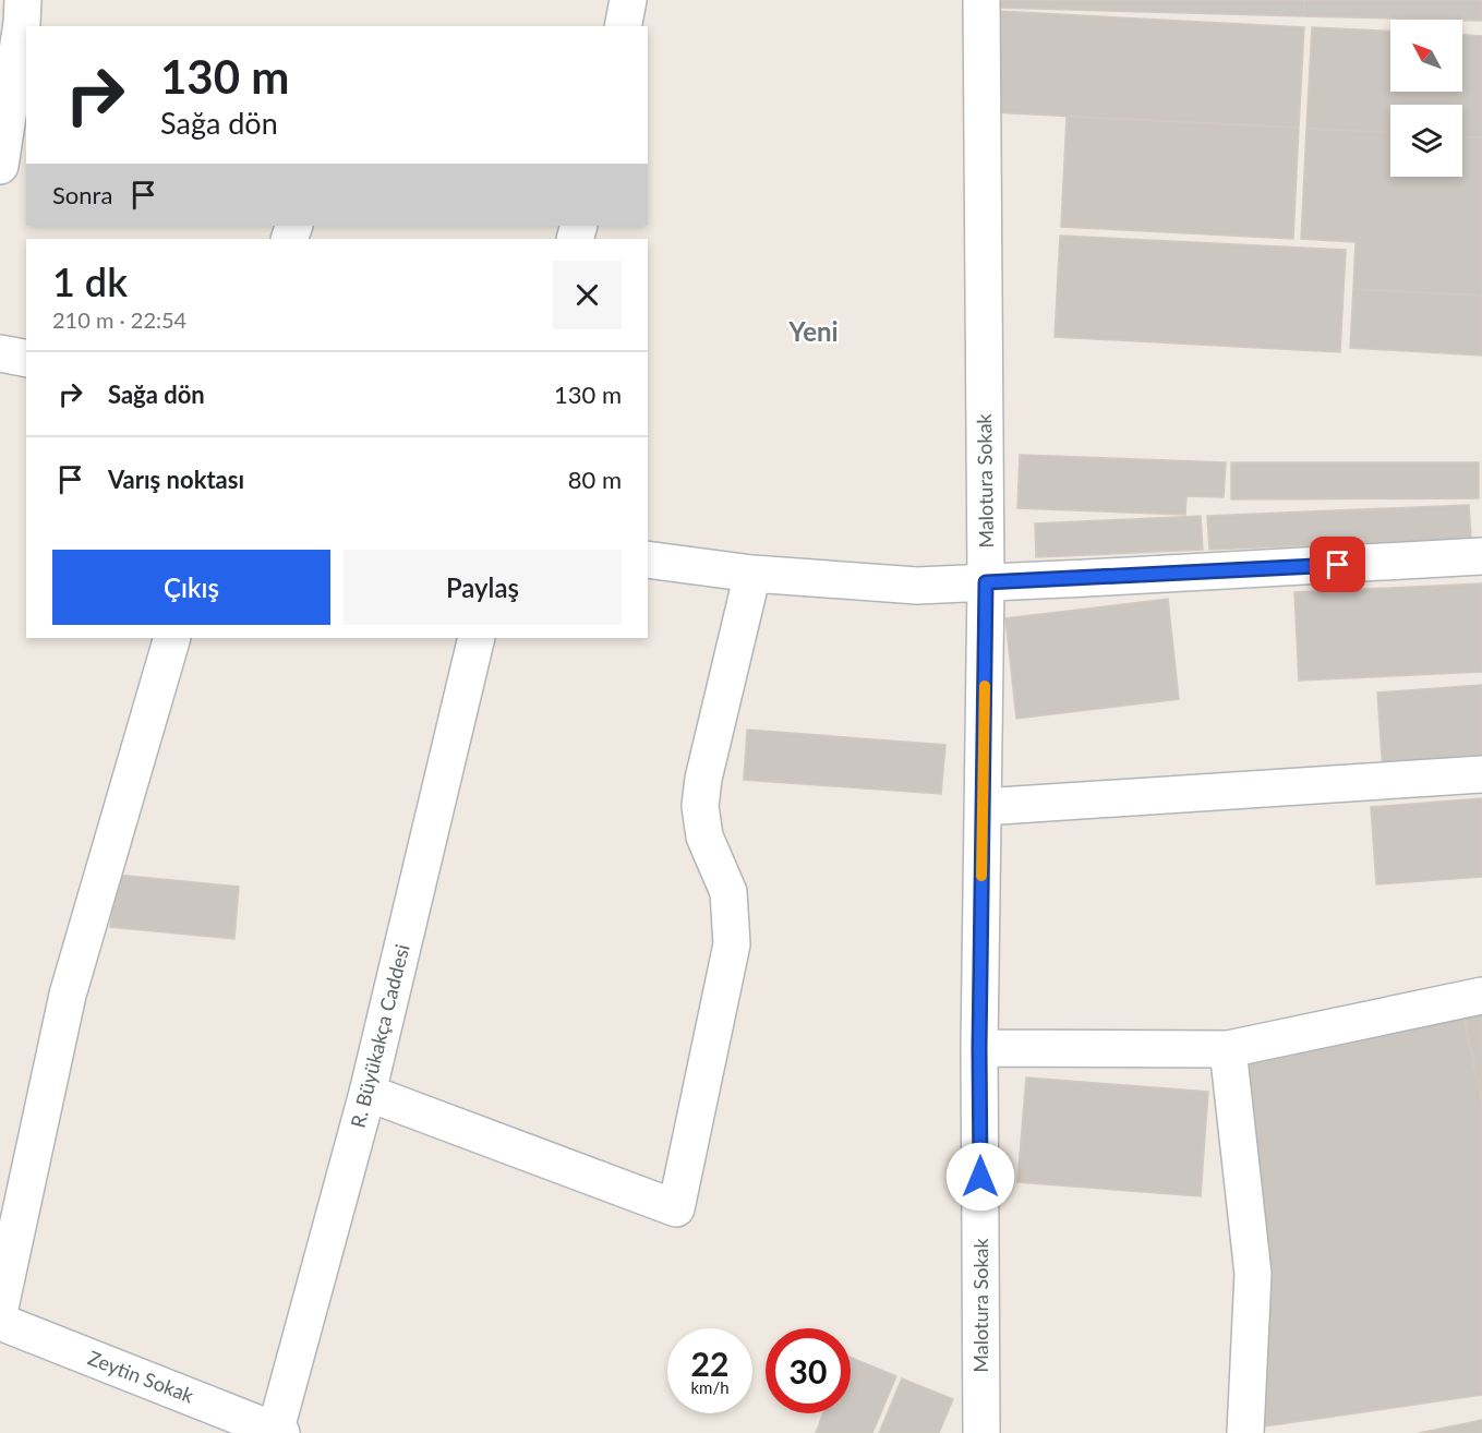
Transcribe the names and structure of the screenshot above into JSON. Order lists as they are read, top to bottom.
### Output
{
  "streets": {
    "street": ["Malotura Sokak", "R. Büyükakça Caddesi", "Zeytin Sokak"]
  },
  "crossings": [
    ["R. Büyükakça Caddesi", "Zeytin Sokak"]
  ],
  "districts": ["Yeni"],
  "north": "top left",
  "page": {
    "turn": ["130 m", "Sağa dön"],
    "then": "Sonra",
    "heading": ["1 dk", "210 m · 22:54"],
    "list": [
      {
        "name": "Sağa dön",
        "value": "130 m"
      },
      {
        "name": "Varış noktası",
        "value": "80 m"
      }
    ],
    "buttons": ["Çıkış", "Paylaş"],
    "speed": "22 km/h",
    "limit": "30"
  }
}
